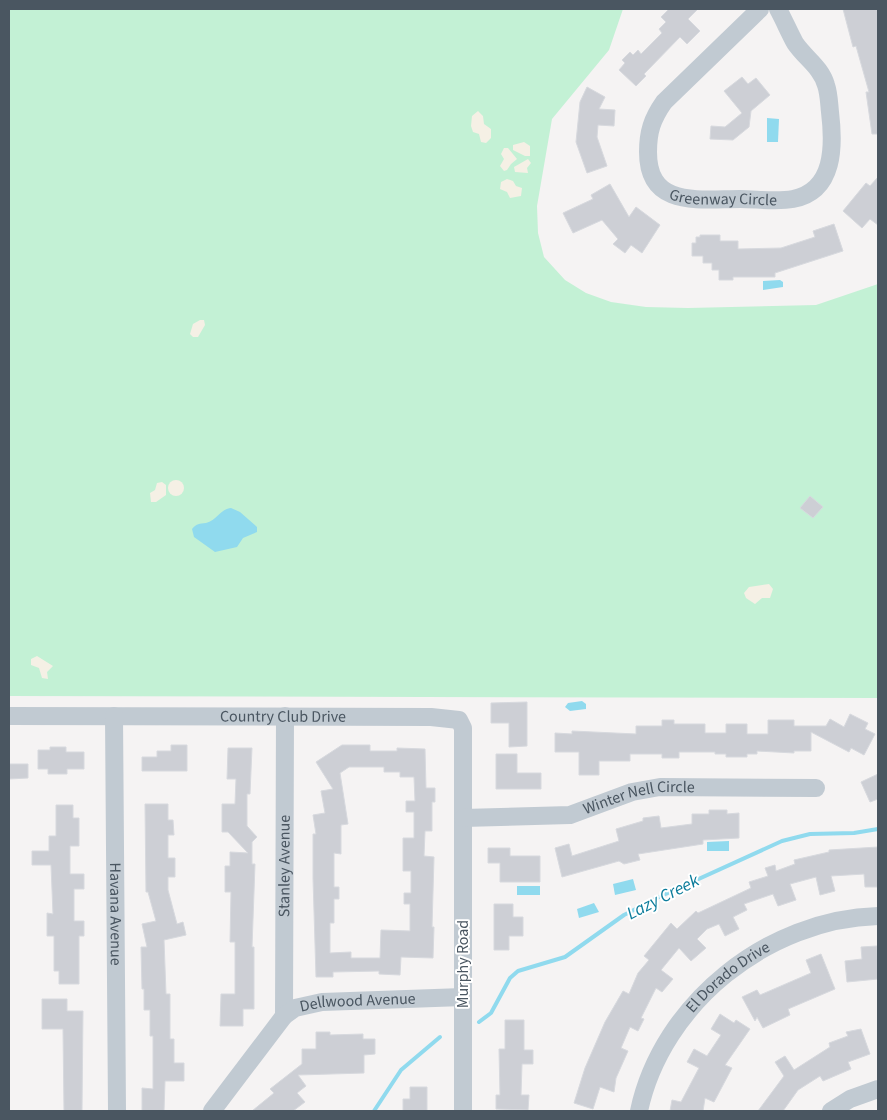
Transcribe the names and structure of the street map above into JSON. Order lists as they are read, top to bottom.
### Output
{
  "streets": {
    "street": [
      "Greenway Circle",
      "Country Club Drive",
      "Winter Nell Circle",
      "Stanley Avenue",
      "Havana Avenue",
      "Murphy Road",
      "El Dorado Drive",
      "Dellwood Avenue"
    ]
  },
  "crossings": [
    ["Country Club Drive", "Winter Nell Circle"],
    ["Country Club Drive", "Stanley Avenue"],
    ["Country Club Drive", "Havana Avenue"],
    ["Country Club Drive", "Murphy Road"],
    ["Winter Nell Circle", "Murphy Road"],
    ["Stanley Avenue", "Dellwood Avenue"],
    ["Murphy Road", "Dellwood Avenue"]
  ],
  "water": ["Lazy Creek"]
}
